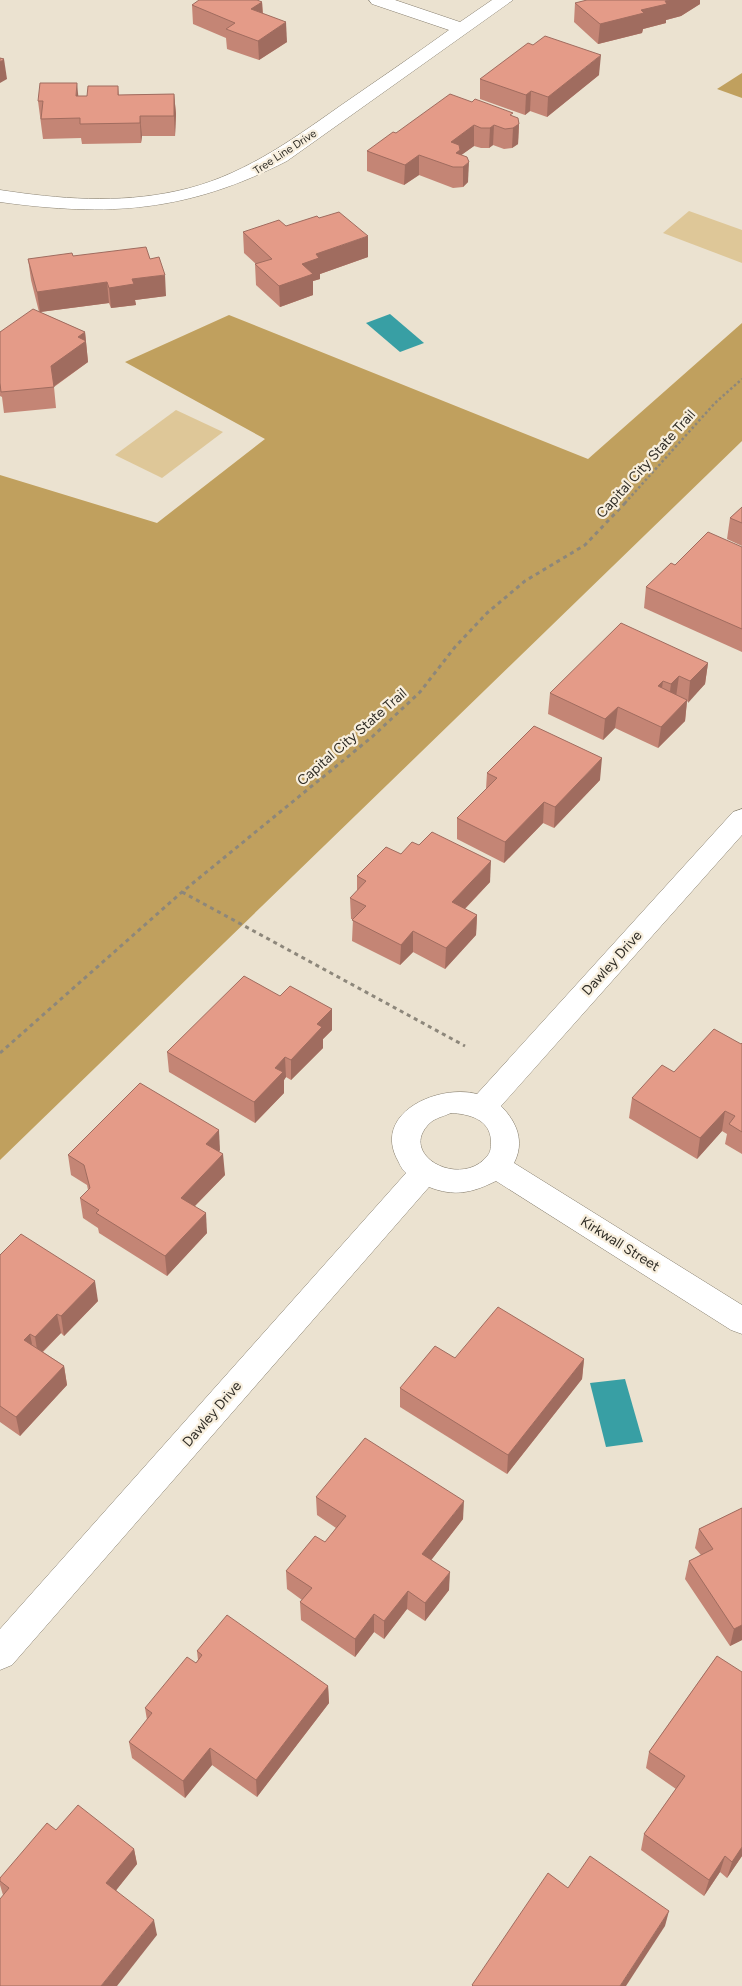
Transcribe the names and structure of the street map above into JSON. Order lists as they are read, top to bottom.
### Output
{
  "streets": {
    "street": ["Tree Line Drive", "Dawley Drive", "Kirkwall Street"],
    "path": ["Capital City State Trail"]
  },
  "crossings": [
    ["Dawley Drive", "Kirkwall Street"]
  ]
}
